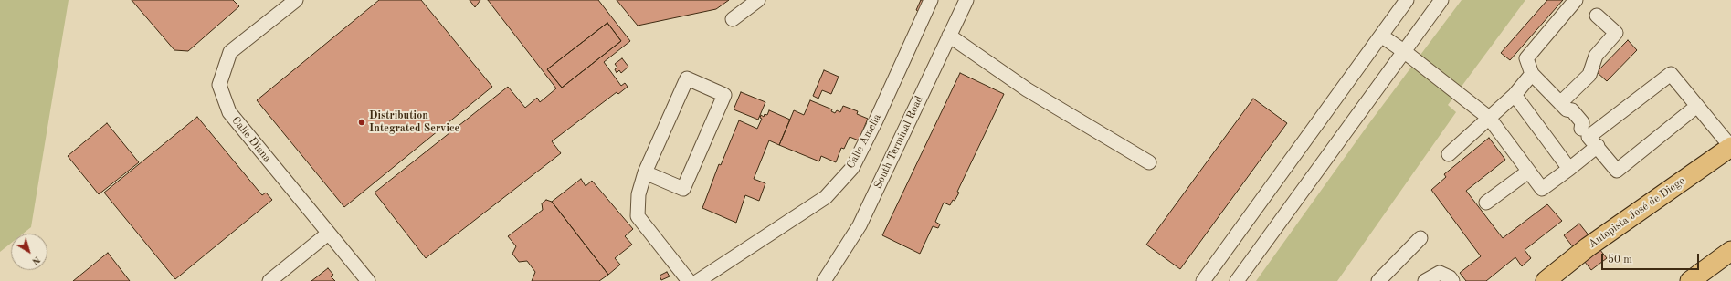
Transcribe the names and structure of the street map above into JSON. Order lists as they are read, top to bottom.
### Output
{
  "streets": {
    "highway": ["Autopista José de Diego"],
    "street": ["Calle Diana", "Calle Amelia", "South Terminal Road"]
  },
  "places": ["Distribution Integrated Service"],
  "scale_bar": "50 m",
  "north": "bottom right"
}
